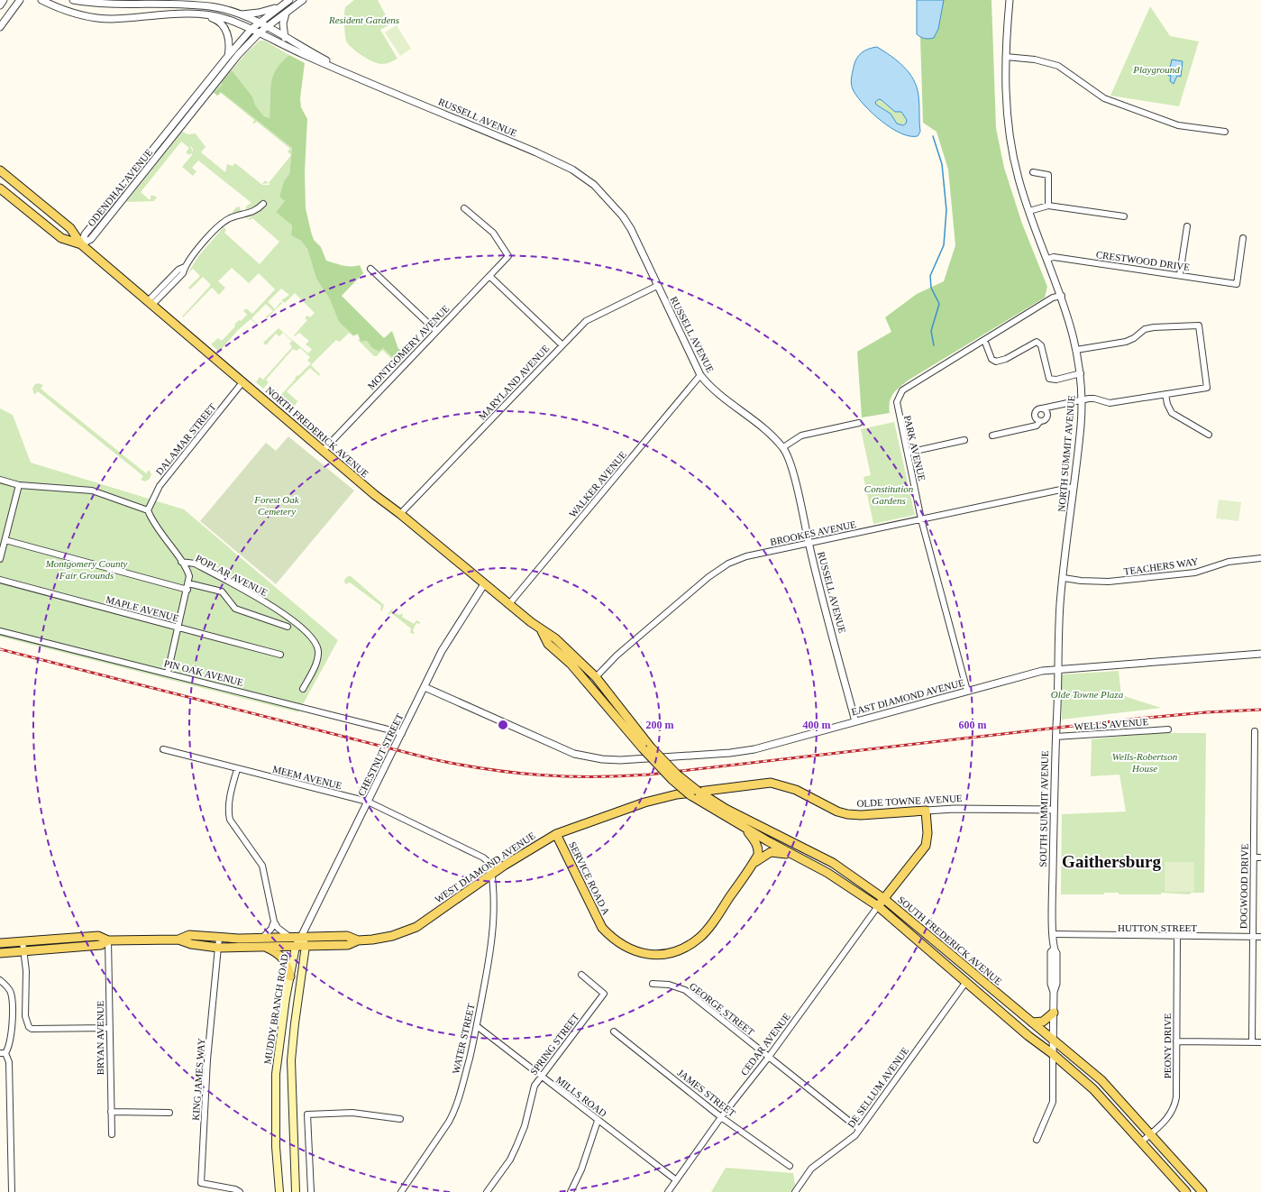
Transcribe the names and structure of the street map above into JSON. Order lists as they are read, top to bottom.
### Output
{
  "streets": {
    "main road": [
      "NORTH FREDERICK AVENUE",
      "OLDE TOWNE AVENUE",
      "WEST DIAMOND AVENUE",
      "SERVICE ROAD A",
      "SOUTH FREDERICK AVENUE",
      "MUDDY BRANCH ROAD"
    ],
    "street": [
      "RUSSELL AVENUE",
      "ODENDHAL AVENUE",
      "CRESTWOOD DRIVE",
      "MONTGOMERY AVENUE",
      "MARYLAND AVENUE",
      "DALAMAR STREET",
      "PARK AVENUE",
      "NORTH SUMMIT AVENUE",
      "WALKER AVENUE",
      "BROOKES AVENUE",
      "TEACHERS WAY",
      "POPLAR AVENUE",
      "MAPLE AVENUE",
      "PIN OAK AVENUE",
      "EAST DIAMOND AVENUE",
      "WELLS AVENUE",
      "CHESTNUT STREET",
      "MEEM AVENUE",
      "SOUTH SUMMIT AVENUE",
      "DOGWOOD DRIVE",
      "HUTTON STREET",
      "GEORGE STREET",
      "BRYAN AVENUE",
      "WATER STREET",
      "SPRING STREET",
      "CEDAR AVENUE",
      "PEONY DRIVE",
      "KING JAMES WAY",
      "DE SELLUM AVENUE",
      "JAMES STREET",
      "MILLS ROAD"
    ]
  },
  "crossings": [
    ["RUSSELL AVENUE", "ODENDHAL AVENUE"],
    ["RUSSELL AVENUE", "MARYLAND AVENUE"],
    ["RUSSELL AVENUE", "WALKER AVENUE"],
    ["RUSSELL AVENUE", "BROOKES AVENUE"],
    ["RUSSELL AVENUE", "EAST DIAMOND AVENUE"],
    ["ODENDHAL AVENUE", "NORTH FREDERICK AVENUE"],
    ["CRESTWOOD DRIVE", "NORTH SUMMIT AVENUE"],
    ["MONTGOMERY AVENUE", "NORTH FREDERICK AVENUE"],
    ["MARYLAND AVENUE", "NORTH FREDERICK AVENUE"],
    ["NORTH FREDERICK AVENUE", "DALAMAR STREET"],
    ["NORTH FREDERICK AVENUE", "WALKER AVENUE"],
    ["NORTH FREDERICK AVENUE", "BROOKES AVENUE"],
    ["NORTH FREDERICK AVENUE", "CHESTNUT STREET"],
    ["NORTH FREDERICK AVENUE", "SOUTH FREDERICK AVENUE"],
    ["DALAMAR STREET", "POPLAR AVENUE"],
    ["PARK AVENUE", "NORTH SUMMIT AVENUE"],
    ["PARK AVENUE", "BROOKES AVENUE"],
    ["PARK AVENUE", "EAST DIAMOND AVENUE"],
    ["NORTH SUMMIT AVENUE", "BROOKES AVENUE"],
    ["NORTH SUMMIT AVENUE", "TEACHERS WAY"],
    ["NORTH SUMMIT AVENUE", "EAST DIAMOND AVENUE"],
    ["NORTH SUMMIT AVENUE", "SOUTH SUMMIT AVENUE"],
    ["PIN OAK AVENUE", "CHESTNUT STREET"],
    ["EAST DIAMOND AVENUE", "CHESTNUT STREET"],
    ["EAST DIAMOND AVENUE", "SOUTH SUMMIT AVENUE"],
    ["WELLS AVENUE", "SOUTH SUMMIT AVENUE"],
    ["CHESTNUT STREET", "MEEM AVENUE"],
    ["CHESTNUT STREET", "WEST DIAMOND AVENUE"],
    ["CHESTNUT STREET", "MUDDY BRANCH ROAD"],
    ["MEEM AVENUE", "WEST DIAMOND AVENUE"],
    ["MEEM AVENUE", "WATER STREET"],
    ["OLDE TOWNE AVENUE", "SOUTH SUMMIT AVENUE"],
    ["OLDE TOWNE AVENUE", "WEST DIAMOND AVENUE"],
    ["SOUTH SUMMIT AVENUE", "HUTTON STREET"],
    ["SOUTH SUMMIT AVENUE", "SOUTH FREDERICK AVENUE"],
    ["WEST DIAMOND AVENUE", "SERVICE ROAD A"],
    ["WEST DIAMOND AVENUE", "MUDDY BRANCH ROAD"],
    ["WEST DIAMOND AVENUE", "BRYAN AVENUE"],
    ["WEST DIAMOND AVENUE", "WATER STREET"],
    ["WEST DIAMOND AVENUE", "KING JAMES WAY"],
    ["DOGWOOD DRIVE", "HUTTON STREET"],
    ["HUTTON STREET", "PEONY DRIVE"],
    ["SOUTH FREDERICK AVENUE", "PEONY DRIVE"],
    ["GEORGE STREET", "CEDAR AVENUE"],
    ["GEORGE STREET", "DE SELLUM AVENUE"],
    ["WATER STREET", "MILLS ROAD"],
    ["SPRING STREET", "MILLS ROAD"],
    ["CEDAR AVENUE", "JAMES STREET"],
    ["CEDAR AVENUE", "MILLS ROAD"]
  ],
  "districts": ["Gaithersburg"],
  "parks": [
    "Resident Gardens",
    "Playground",
    "Constitution Gardens",
    "Forest Oak Cemetery",
    "Montgomery County Fair Grounds",
    "Olde Towne Plaza",
    "Wells-Robertson House"
  ],
  "rings": ["200 m", "400 m", "600 m"]
}
